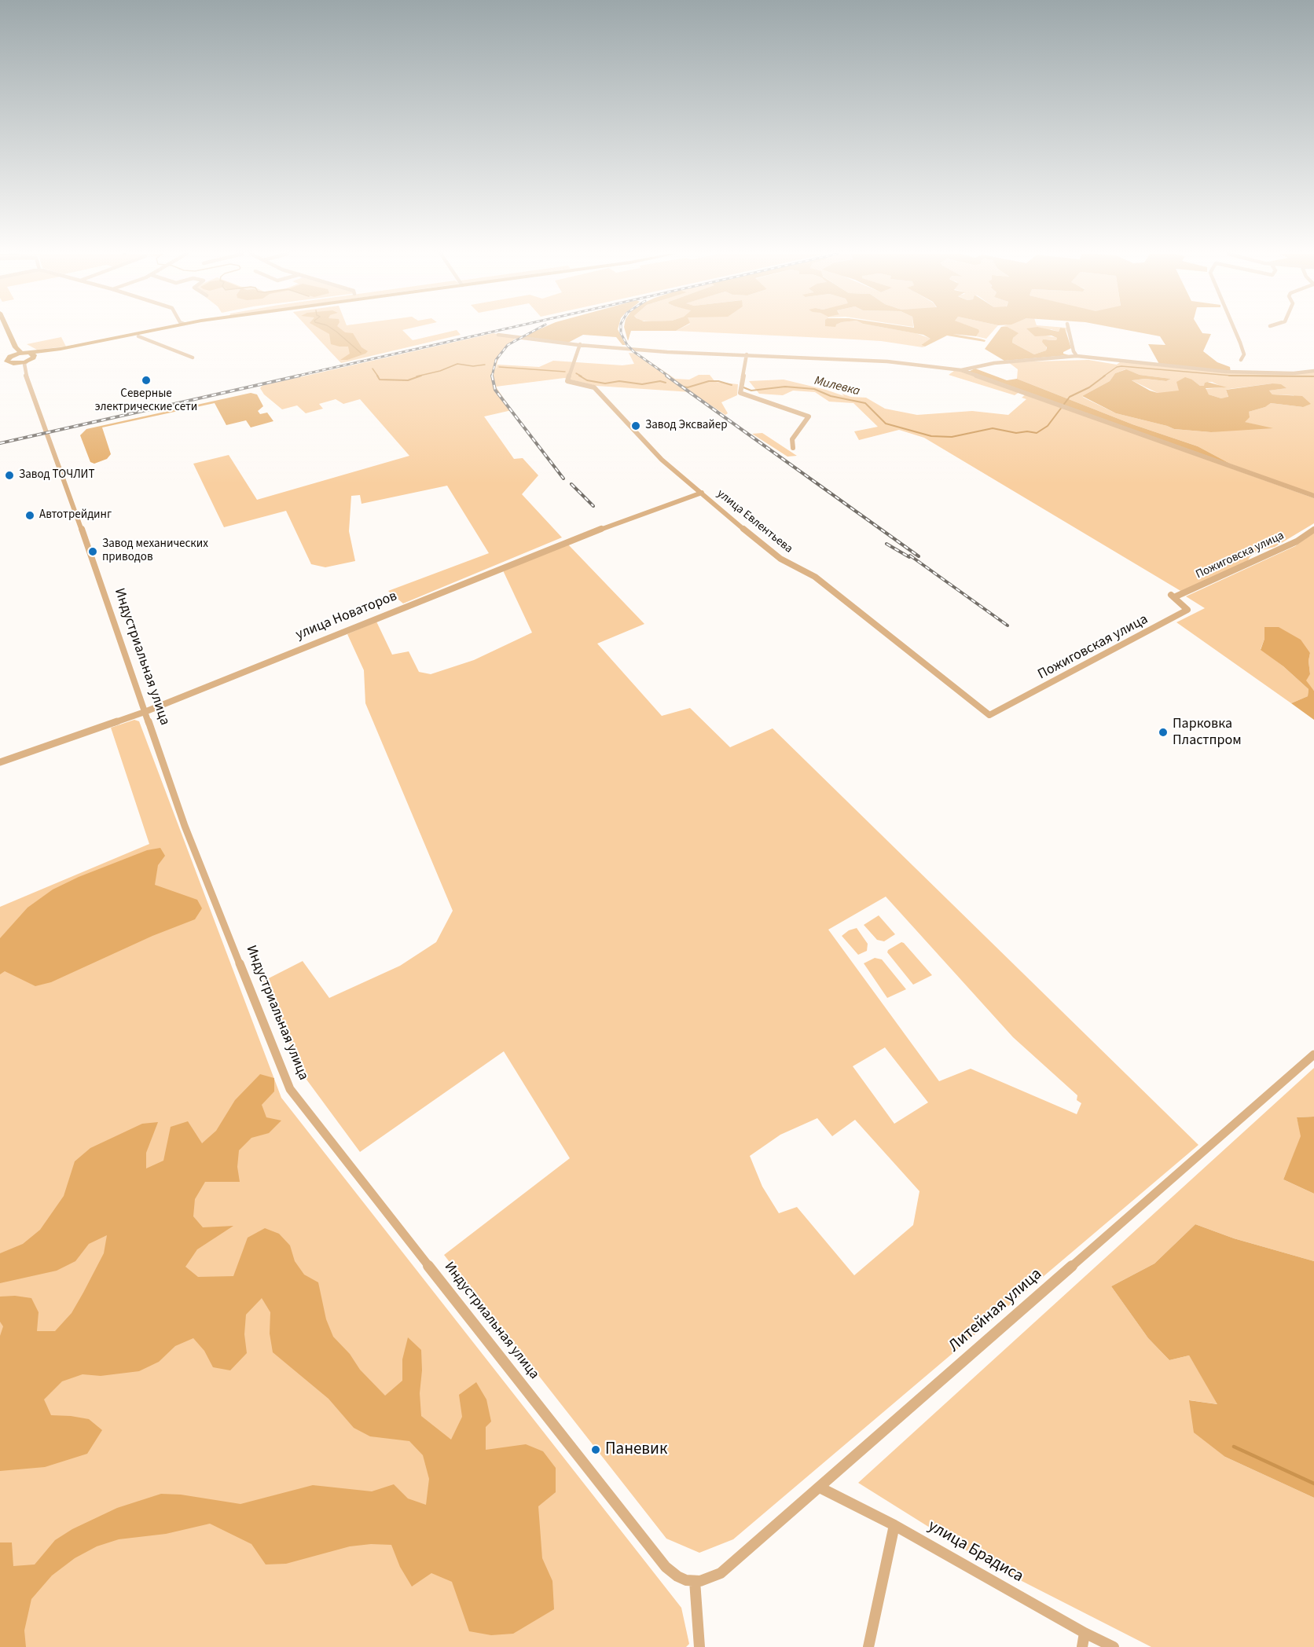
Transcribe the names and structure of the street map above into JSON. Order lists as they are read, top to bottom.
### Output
{
  "streets": {
    "street": [
      "улица Евлентьева",
      "Пожиговска улица",
      "улица Новаторов",
      "Пожиговская улица",
      "Индустриальная улица",
      "Литейная улица",
      "улица Брадиса"
    ]
  },
  "crossings": [
    ["улица Евлентьева", "улица Новаторов"],
    ["улица Евлентьева", "Пожиговская улица"],
    ["Пожиговска улица", "Пожиговская улица"],
    ["улица Новаторов", "Индустриальная улица"],
    ["Индустриальная улица", "Литейная улица"],
    ["Литейная улица", "улица Брадиса"]
  ],
  "water": ["Милевка"],
  "places": [
    "Северные электрические сети",
    "Завод Эксвайер",
    "Завод ТОЧЛИТ",
    "Автотрейдинг",
    "Завод механических приводов",
    "Парковка Пластпром",
    "Паневик"
  ]
}
